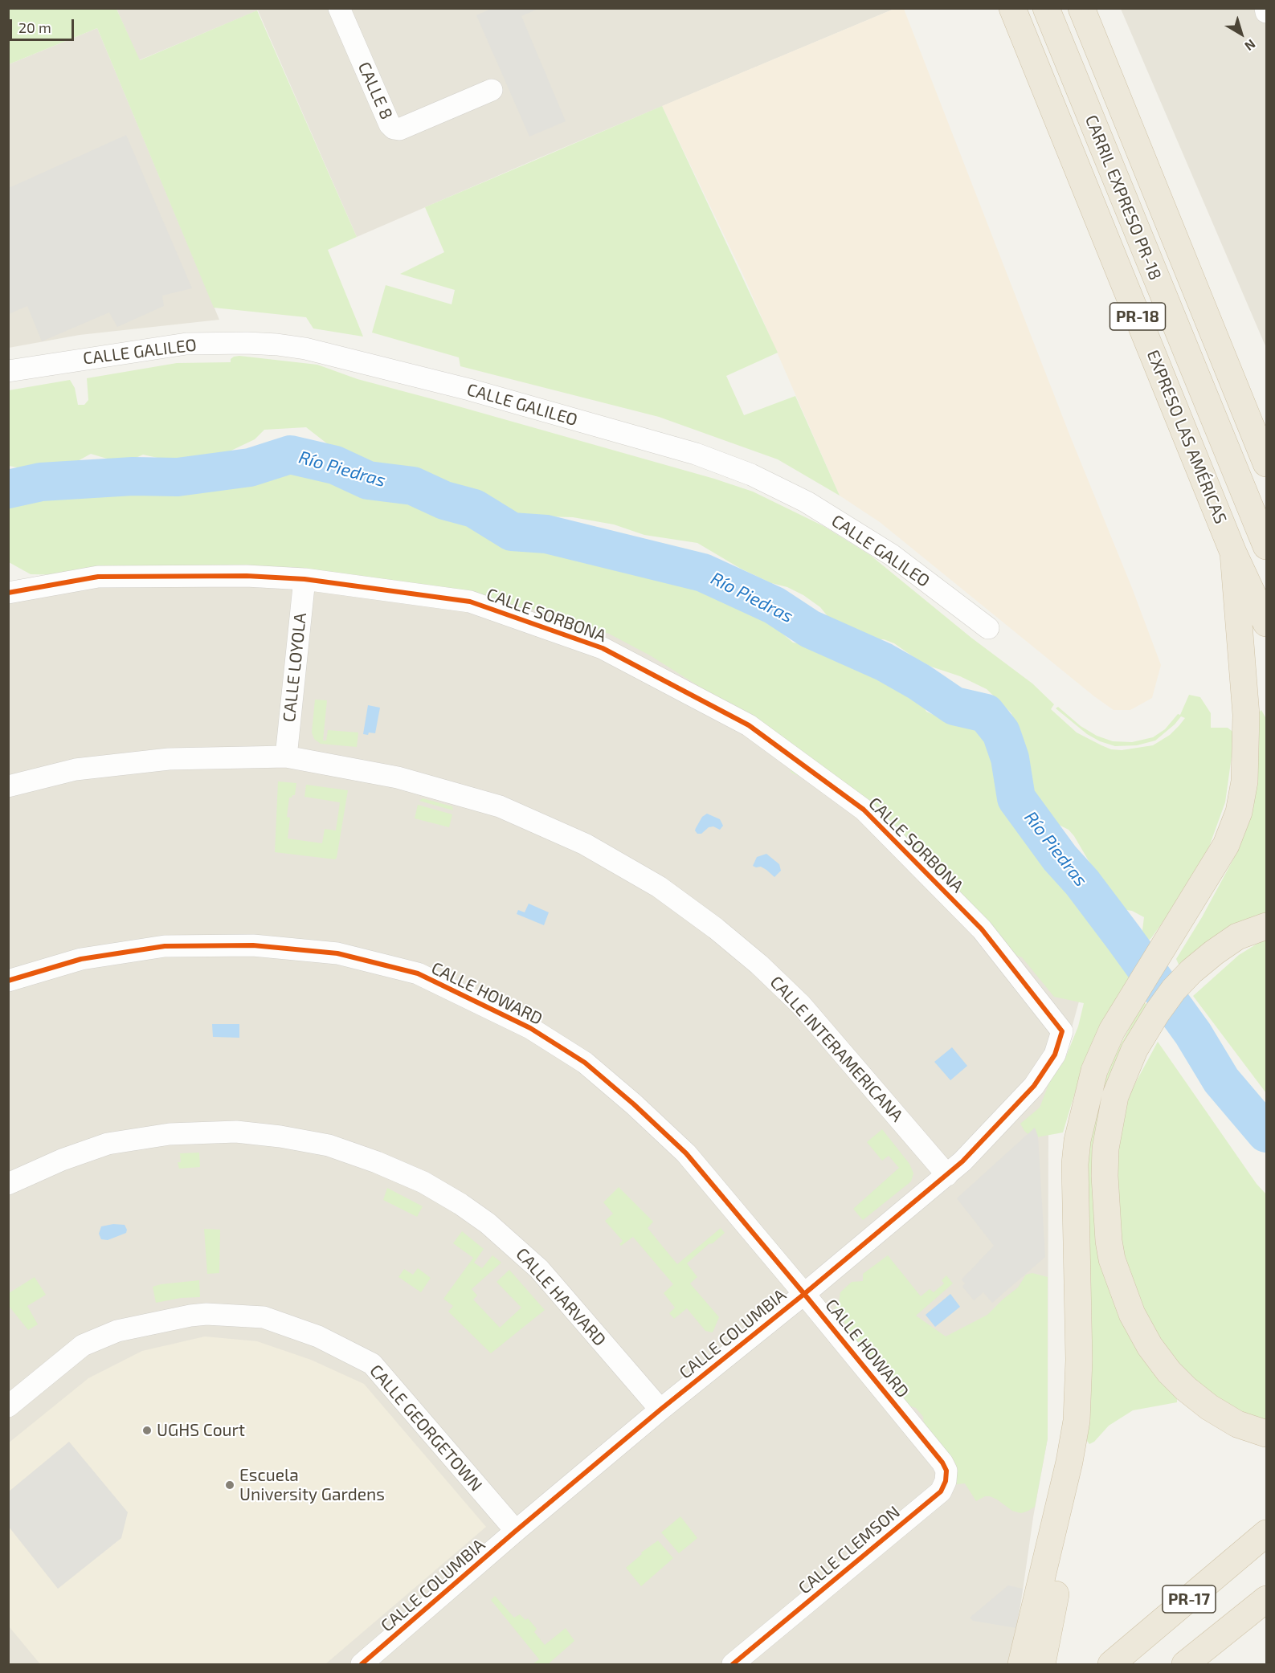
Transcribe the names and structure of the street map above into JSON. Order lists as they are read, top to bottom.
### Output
{
  "streets": {
    "highway": [
      "CARRIL EXPRESO PR-18",
      "PR-18",
      "EXPRESO LAS AMÉRICAS",
      "PR-17"
    ],
    "street": [
      "CALLE 8",
      "CALLE GALILEO",
      "CALLE SORBONA",
      "CALLE LOYOLA",
      "CALLE HOWARD",
      "CALLE INTERAMERICANA",
      "CALLE HARVARD",
      "CALLE COLUMBIA",
      "CALLE GEORGETOWN",
      "CALLE CLEMSON"
    ]
  },
  "crossings": [
    ["CALLE SORBONA", "CALLE LOYOLA"],
    ["CALLE SORBONA", "CALLE COLUMBIA"],
    ["CALLE LOYOLA", "CALLE INTERAMERICANA"],
    ["CALLE HOWARD", "CALLE COLUMBIA"],
    ["CALLE HOWARD", "CALLE CLEMSON"],
    ["CALLE INTERAMERICANA", "CALLE COLUMBIA"],
    ["CALLE HARVARD", "CALLE COLUMBIA"],
    ["CALLE COLUMBIA", "CALLE GEORGETOWN"]
  ],
  "water": ["Río Piedras"],
  "places": ["UGHS Court", "Escuela University Gardens"],
  "scale_bar": "20 m",
  "north": "bottom right"
}
